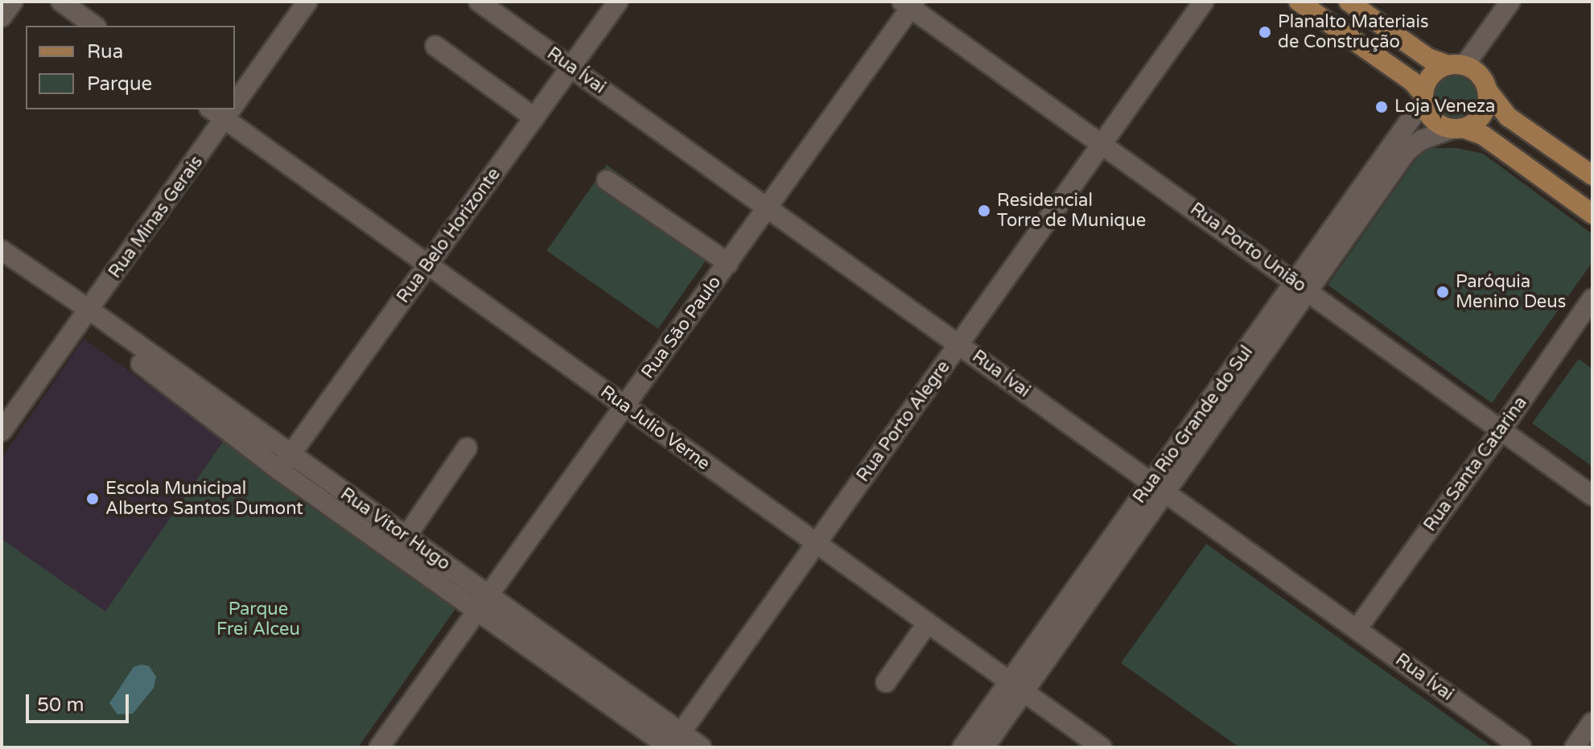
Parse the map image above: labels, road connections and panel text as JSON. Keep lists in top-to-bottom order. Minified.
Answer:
{"streets":{"street":["Rua Ívai","Rua Minas Gerais","Rua Belo Horizonte","Rua Porto União","Rua São Paulo","Rua Porto Alegre","Rua Rio Grande do Sul","Rua Julio Verne","Rua Santa Catarina","Rua Vitor Hugo"]},"crossings":[["Rua Ívai","Rua Belo Horizonte"],["Rua Ívai","Rua São Paulo"],["Rua Ívai","Rua Porto Alegre"],["Rua Ívai","Rua Rio Grande do Sul"],["Rua Ívai","Rua Santa Catarina"],["Rua Minas Gerais","Rua Julio Verne"],["Rua Minas Gerais","Rua Vitor Hugo"],["Rua Belo Horizonte","Rua Julio Verne"],["Rua Belo Horizonte","Rua Vitor Hugo"],["Rua Porto União","Rua São Paulo"],["Rua Porto União","Rua Porto Alegre"],["Rua Porto União","Rua Rio Grande do Sul"],["Rua Porto União","Rua Santa Catarina"],["Rua São Paulo","Rua Julio Verne"],["Rua São Paulo","Rua Vitor Hugo"],["Rua Porto Alegre","Rua Julio Verne"],["Rua Porto Alegre","Rua Vitor Hugo"],["Rua Rio Grande do Sul","Rua Julio Verne"]],"parks":["Parque Frei Alceu"],"places":["Planalto Materiais de Construção","Loja Veneza","Residencial Torre de Munique","Paróquia Menino Deus","Escola Municipal Alberto Santos Dumont"],"legend":["Rua","Parque"],"scale_bar":"50 m"}
